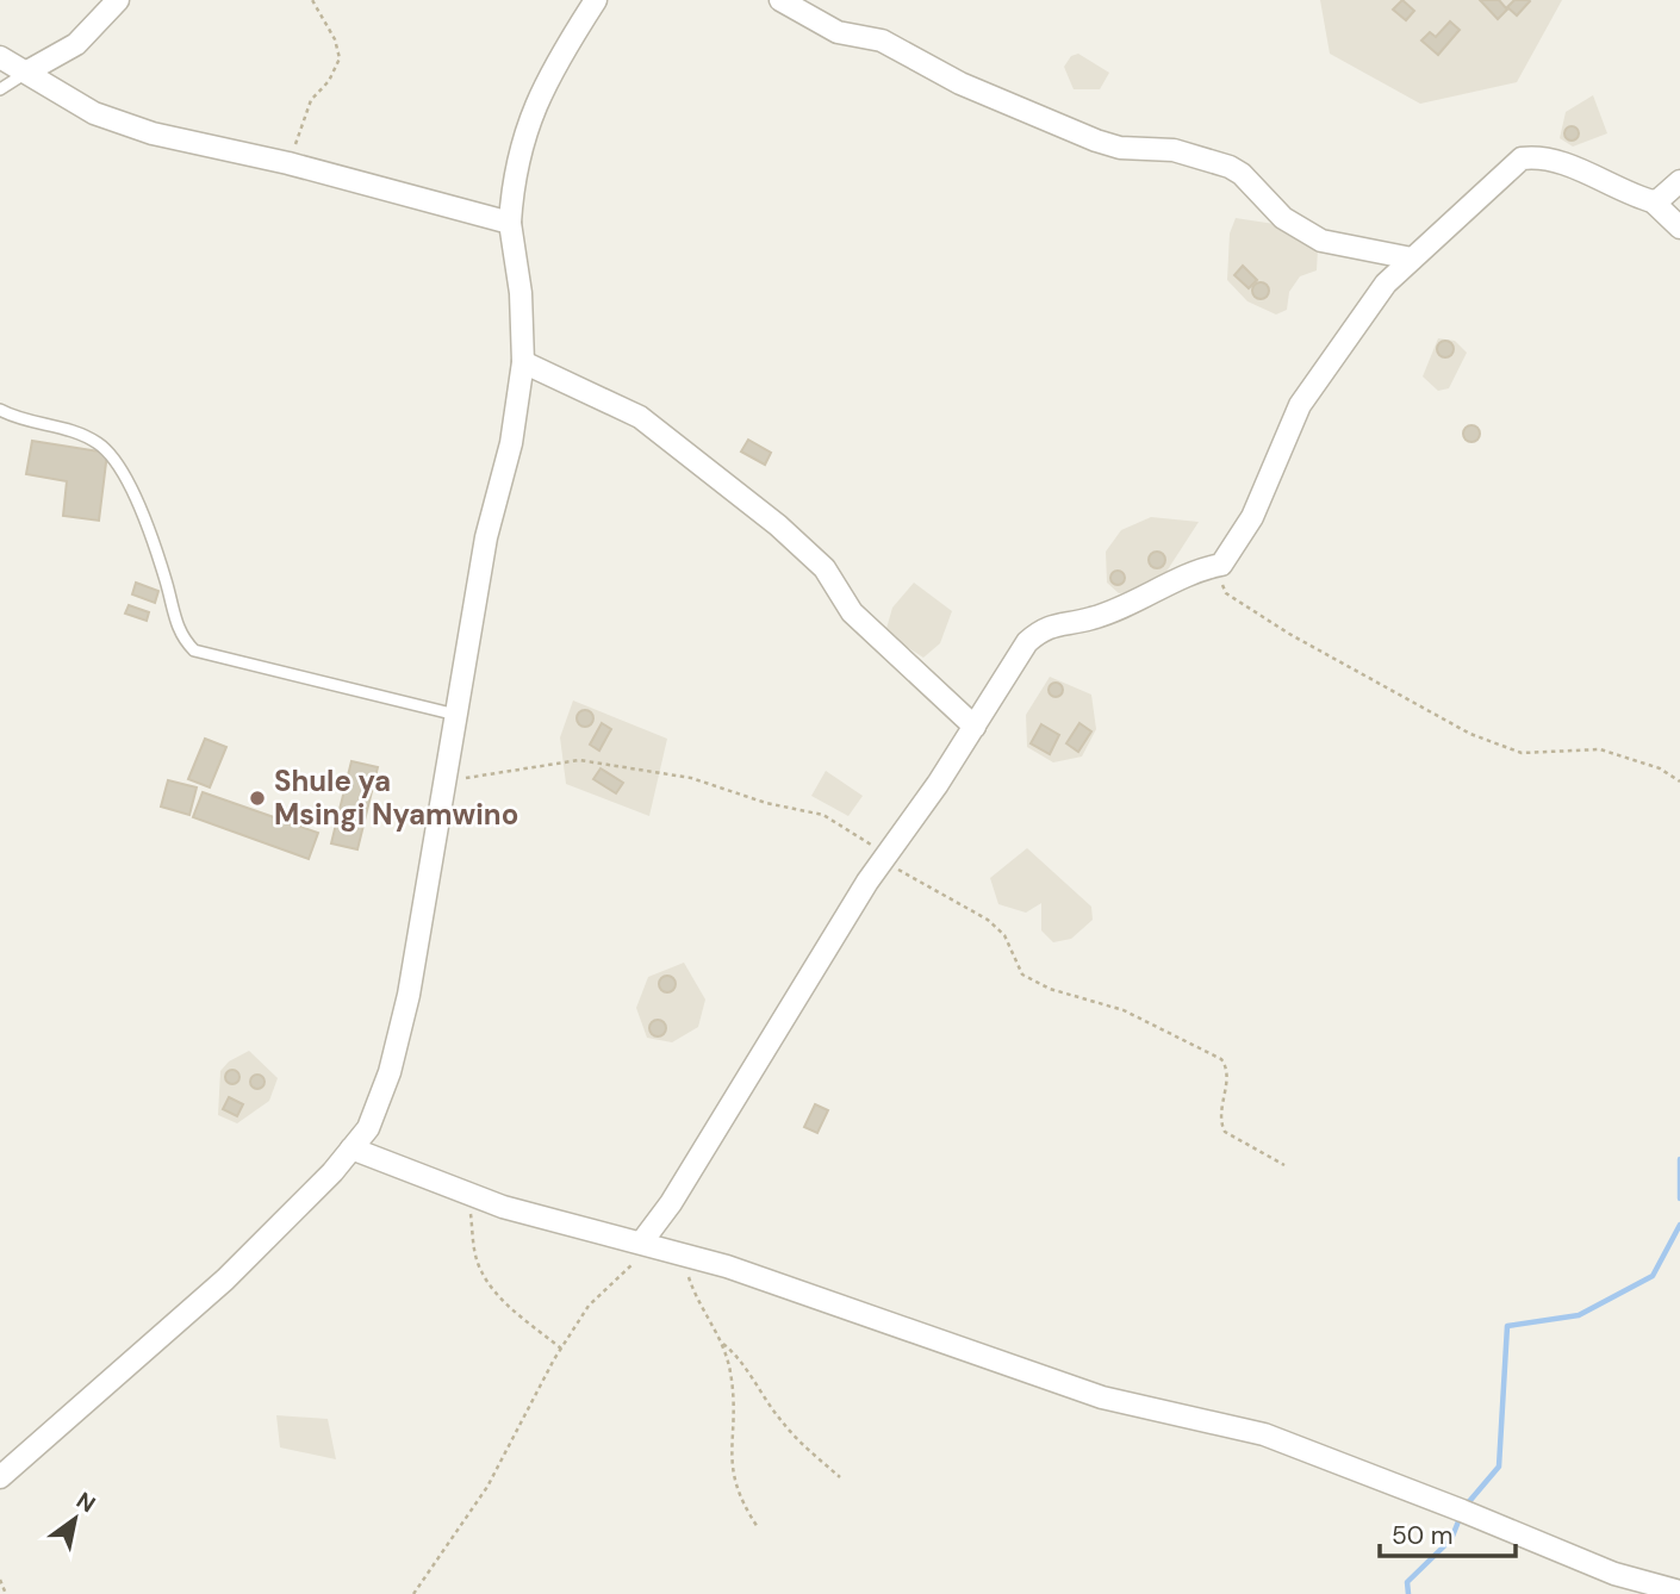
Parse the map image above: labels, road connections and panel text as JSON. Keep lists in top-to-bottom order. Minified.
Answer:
{"places":["Shule ya Msingi Nyamwino"],"scale_bar":"50 m","north":"top right"}
